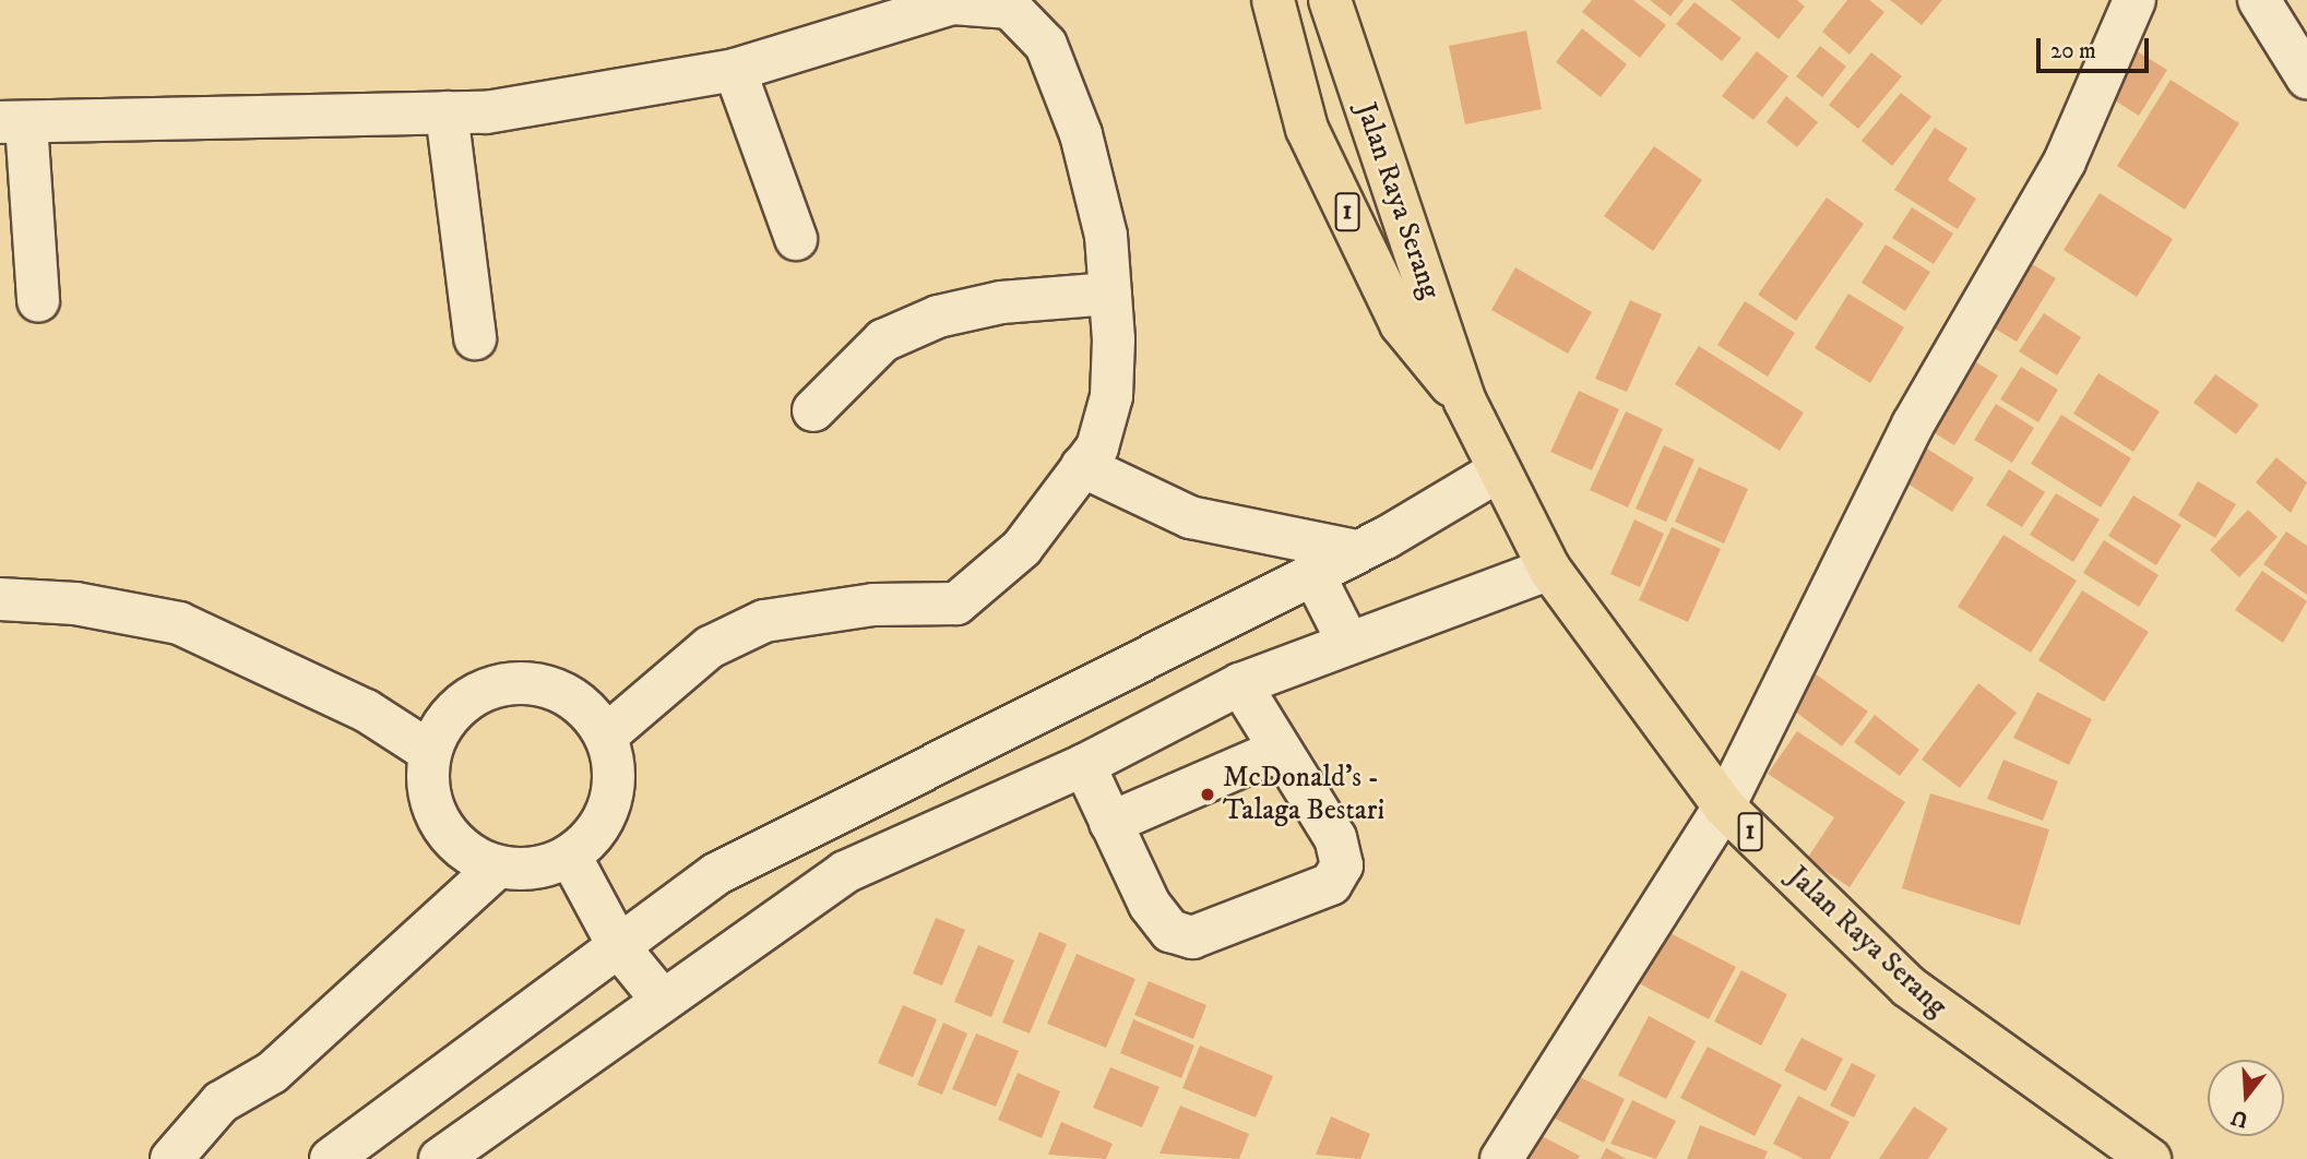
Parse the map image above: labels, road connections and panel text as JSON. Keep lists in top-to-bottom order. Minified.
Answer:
{"streets":{"highway":["Jalan Raya Serang","1"]},"places":["McDonald's - Talaga Bestari"],"scale_bar":"20 m","north":"bottom"}
